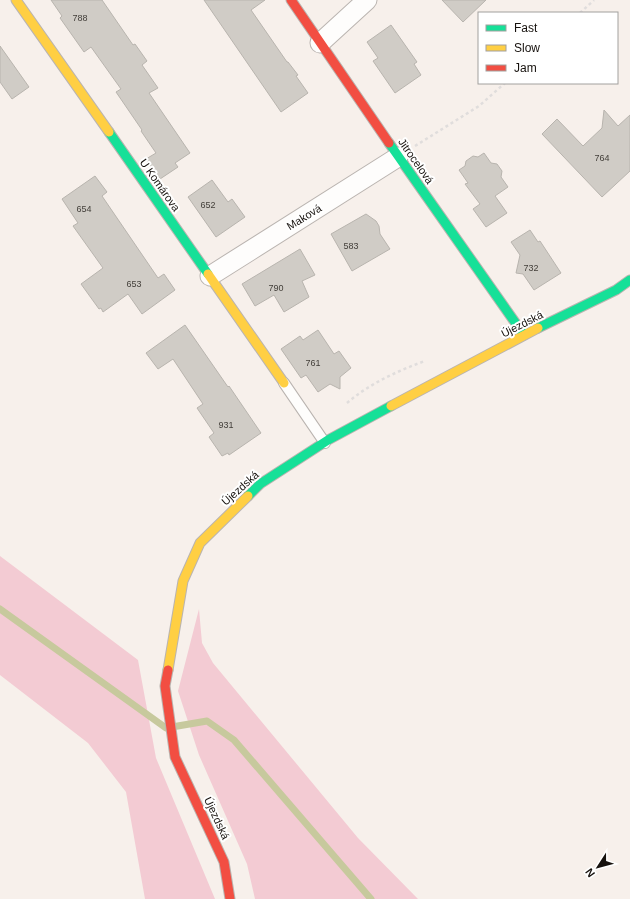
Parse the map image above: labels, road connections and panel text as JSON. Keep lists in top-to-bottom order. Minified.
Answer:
{"streets":{"street":["Jitrocelová","U Komárova","Maková","Újezdská"]},"crossings":[["Jitrocelová","Maková"],["Jitrocelová","Újezdská"],["U Komárova","Maková"]],"house_numbers":["788","764","652","654","583","732","653","790","761","931"],"legend":["Fast","Slow","Jam"],"north":"bottom left"}
